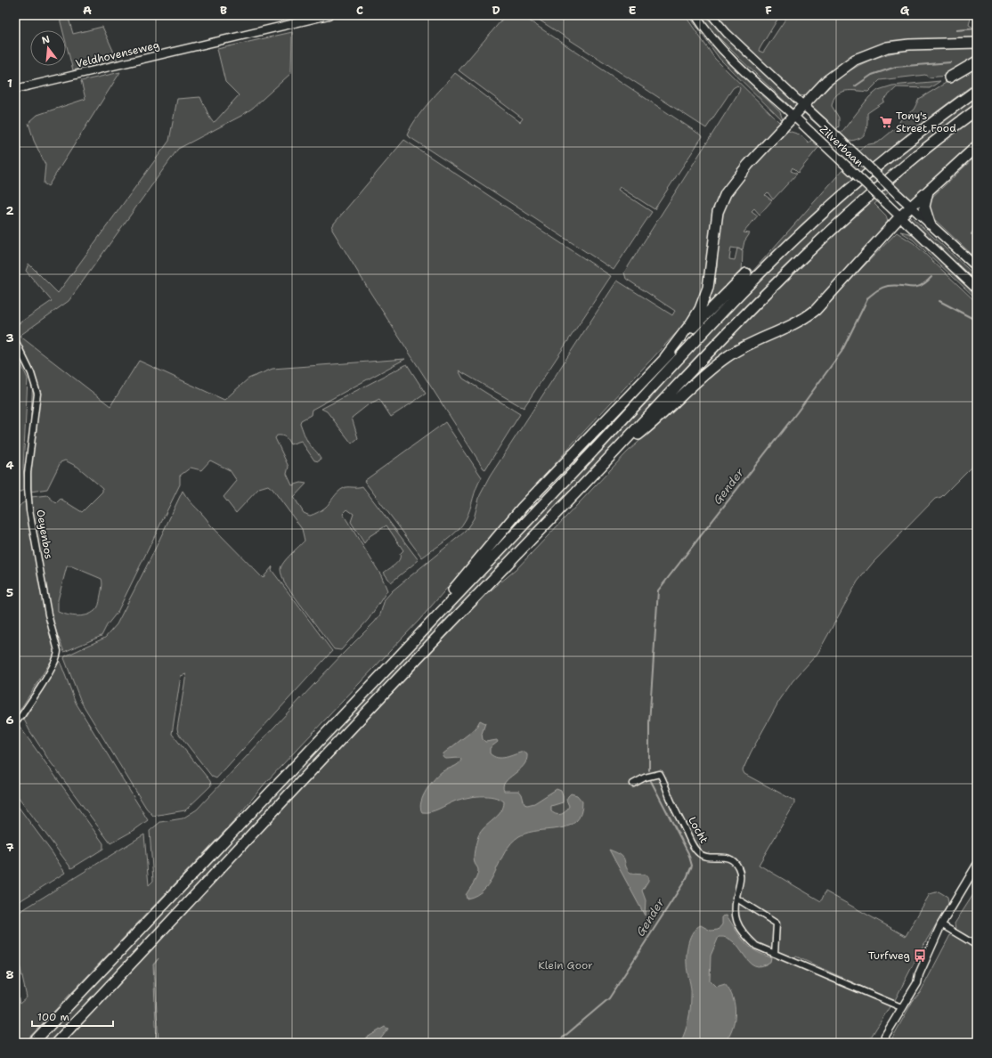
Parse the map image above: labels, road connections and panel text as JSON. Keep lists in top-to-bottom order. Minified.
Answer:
{"streets":{"main road":["Zilverbaan"],"street":["Veldhovenseweg","Oeyenbos","Locht"]},"water":["Gender"],"parks":["Klein Goor"],"places":{"supermarket":["Tony's Street Food"],"bus stop":["Turfweg"]},"scale_bar":"100 m","north":"top","grid":{"columns":["A","B","C","D","E","F","G"],"rows":["1","2","3","4","5","6","7","8"]}}
